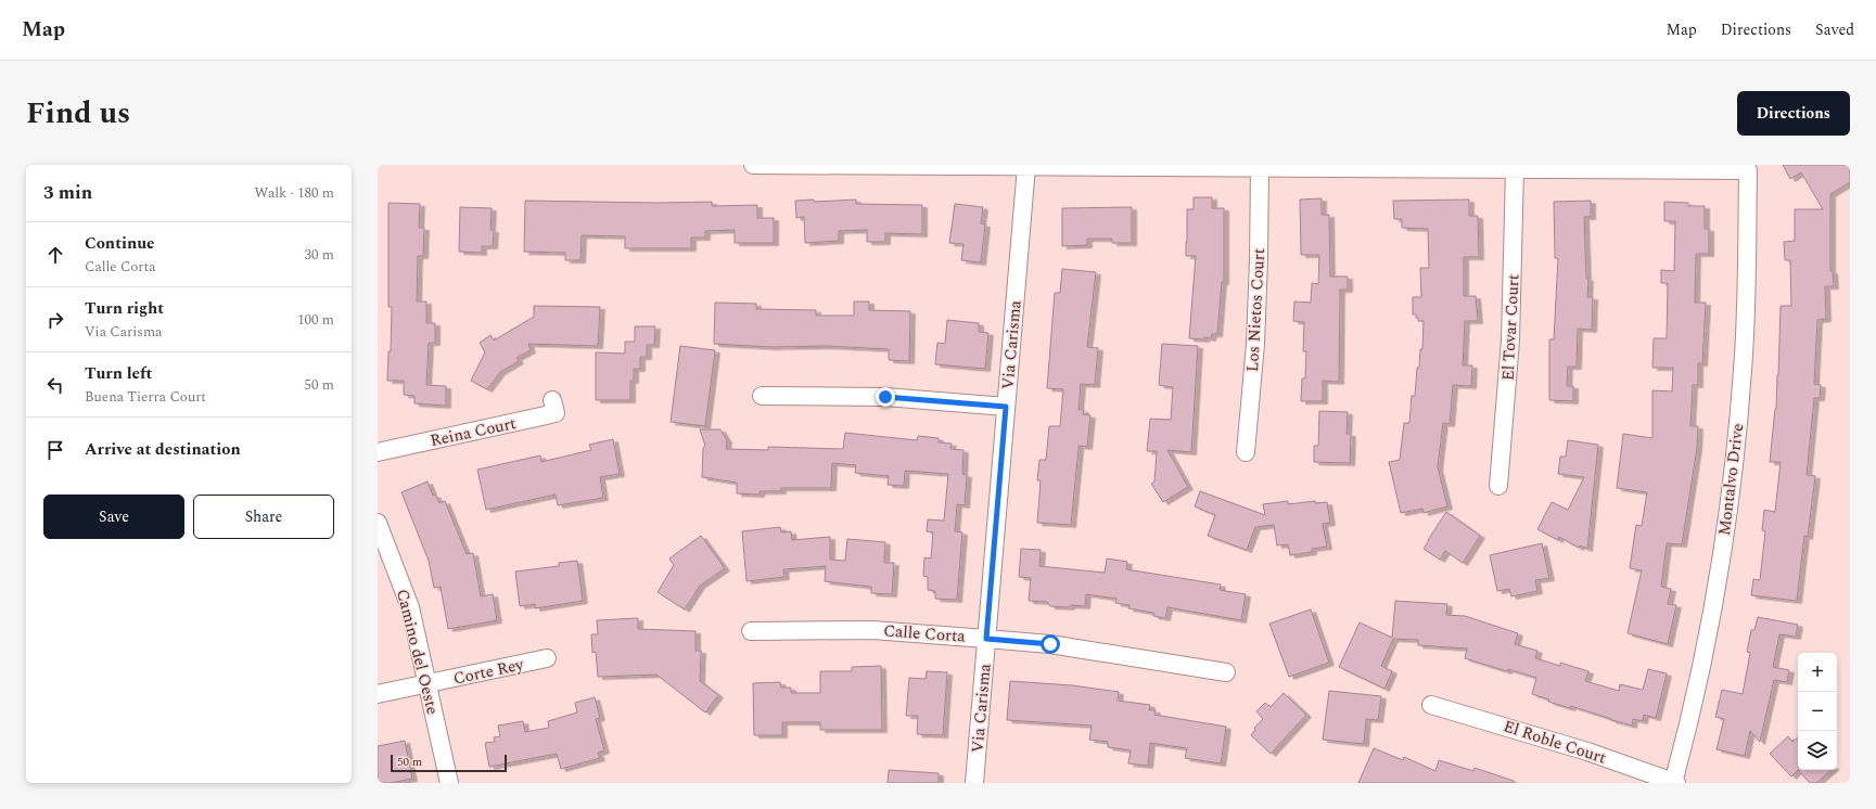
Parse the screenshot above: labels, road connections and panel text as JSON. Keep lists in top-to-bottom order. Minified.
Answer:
{"streets":{"street":["Los Nietos Court","El Tovar Court","Via Carisma","Reina Court","Montalvo Drive","Calle Corta","Camino del Oeste","Corte Rey","El Roble Court"]},"crossings":[["El Tovar Court","Montalvo Drive"],["Via Carisma","Calle Corta"],["Montalvo Drive","El Roble Court"],["Camino del Oeste","Corte Rey"]],"scale_bar":"50 m","page":{"header":"Map","nav":["Map","Directions","Saved"],"title":"Find us","buttons":["Directions",["Save","Share"]],"heading":["3 min","Walk · 180 m"],"list":[["Continue","Calle Corta","30 m"],["Turn right","Via Carisma","100 m"],["Turn left","Buena Tierra Court","50 m"],"Arrive at destination"],"map_buttons":["+","−"],"scale":"50 m"}}
